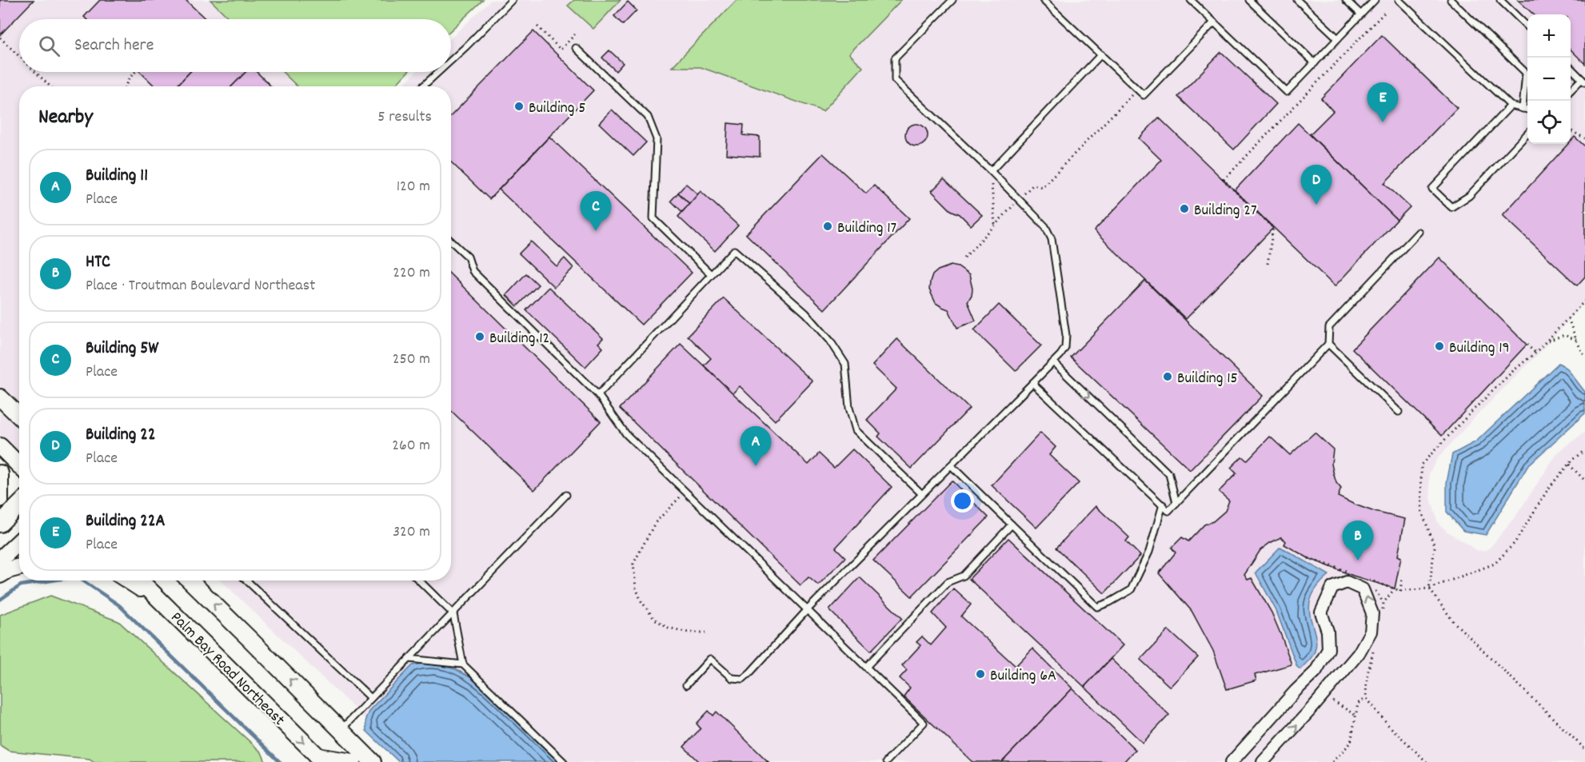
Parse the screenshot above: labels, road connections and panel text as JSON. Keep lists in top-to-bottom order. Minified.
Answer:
{"streets":{"main road":["Palm Bay Road Northeast"]},"places":["Building 5","Building 27","Building 17","Building 12","Building 19","Building 15","Building 6A"],"page":{"map_buttons":["+","−"],"search":"Search here","pins":["E","D","C","A","B"],"heading":["Nearby","5 results"],"list":[{"mark":"A","name":"Building 11","note":"Place","value":"120 m"},{"mark":"B","name":"HTC","note":"Place · Troutman Boulevard Northeast","value":"220 m"},{"mark":"C","name":"Building 5W","note":"Place","value":"250 m"},{"mark":"D","name":"Building 22","note":"Place","value":"260 m"},{"mark":"E","name":"Building 22A","note":"Place","value":"320 m"}]}}
